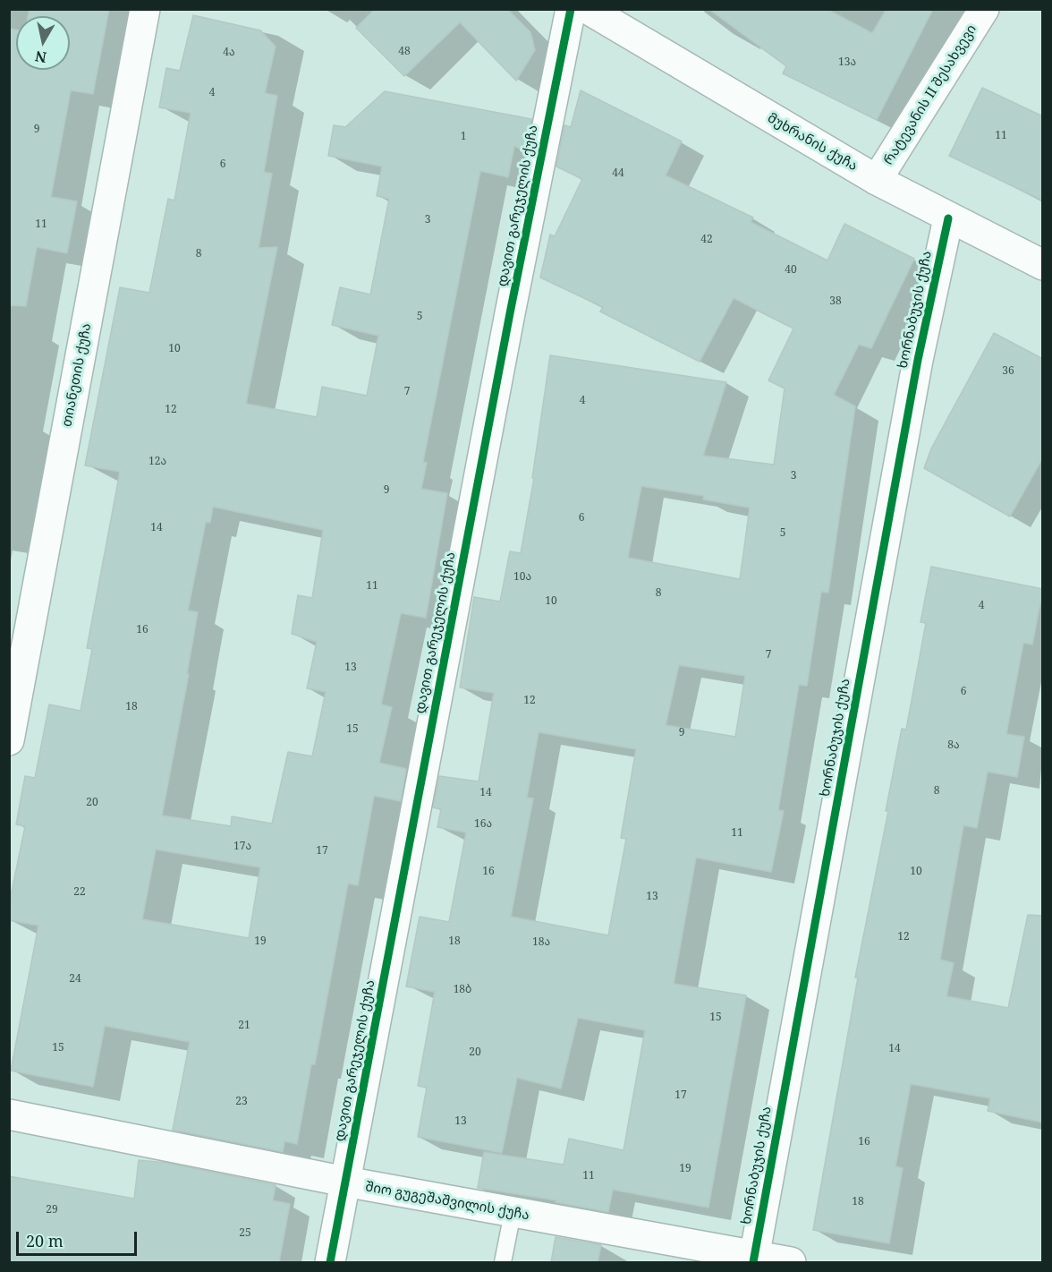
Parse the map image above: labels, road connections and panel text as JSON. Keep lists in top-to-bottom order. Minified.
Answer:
{"streets":{"street":["რატევანის II შესახვევი","მუხრანის ქუჩა","დავით გარეჯელის ქუჩა","ხორნაბუჯის ქუჩა","თიანეთის ქუჩა","შიო გუგეშაშვილის ქუჩა"]},"crossings":[["რატევანის II შესახვევი","მუხრანის ქუჩა"],["მუხრანის ქუჩა","ხორნაბუჯის ქუჩა"],["დავით გარეჯელის ქუჩა","შიო გუგეშაშვილის ქუჩა"],["ხორნაბუჯის ქუჩა","შიო გუგეშაშვილის ქუჩა"]],"house_numbers":["48","4ა","13ა","4","9","11","1","6","44","3","11","42","8","40","38","5","10","36","7","4","12","12ა","3","9","6","14","5","10ა","11","8","10","4","16","7","13","6","12","18","15","9","8ა","8","14","20","16ა","11","17ა","17","16","10","22","13","12","19","18","18ა","24","18ბ","15","21","15","14","20","17","23","13","16","19","11","18","29","25"],"scale_bar":"20 m","north":"bottom"}
